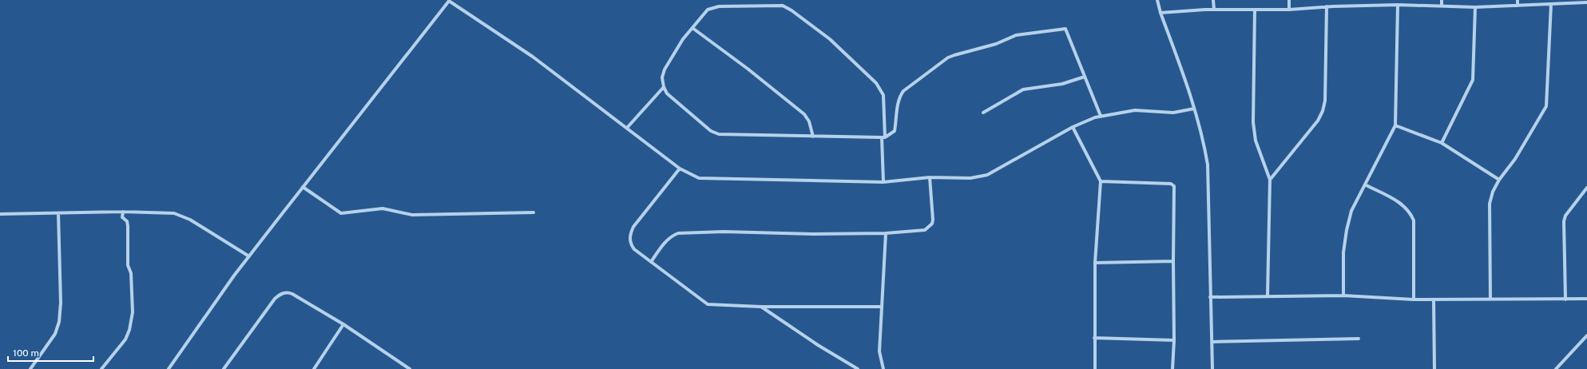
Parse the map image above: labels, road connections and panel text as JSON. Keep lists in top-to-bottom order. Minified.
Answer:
{"scale_bar":"100 m"}
